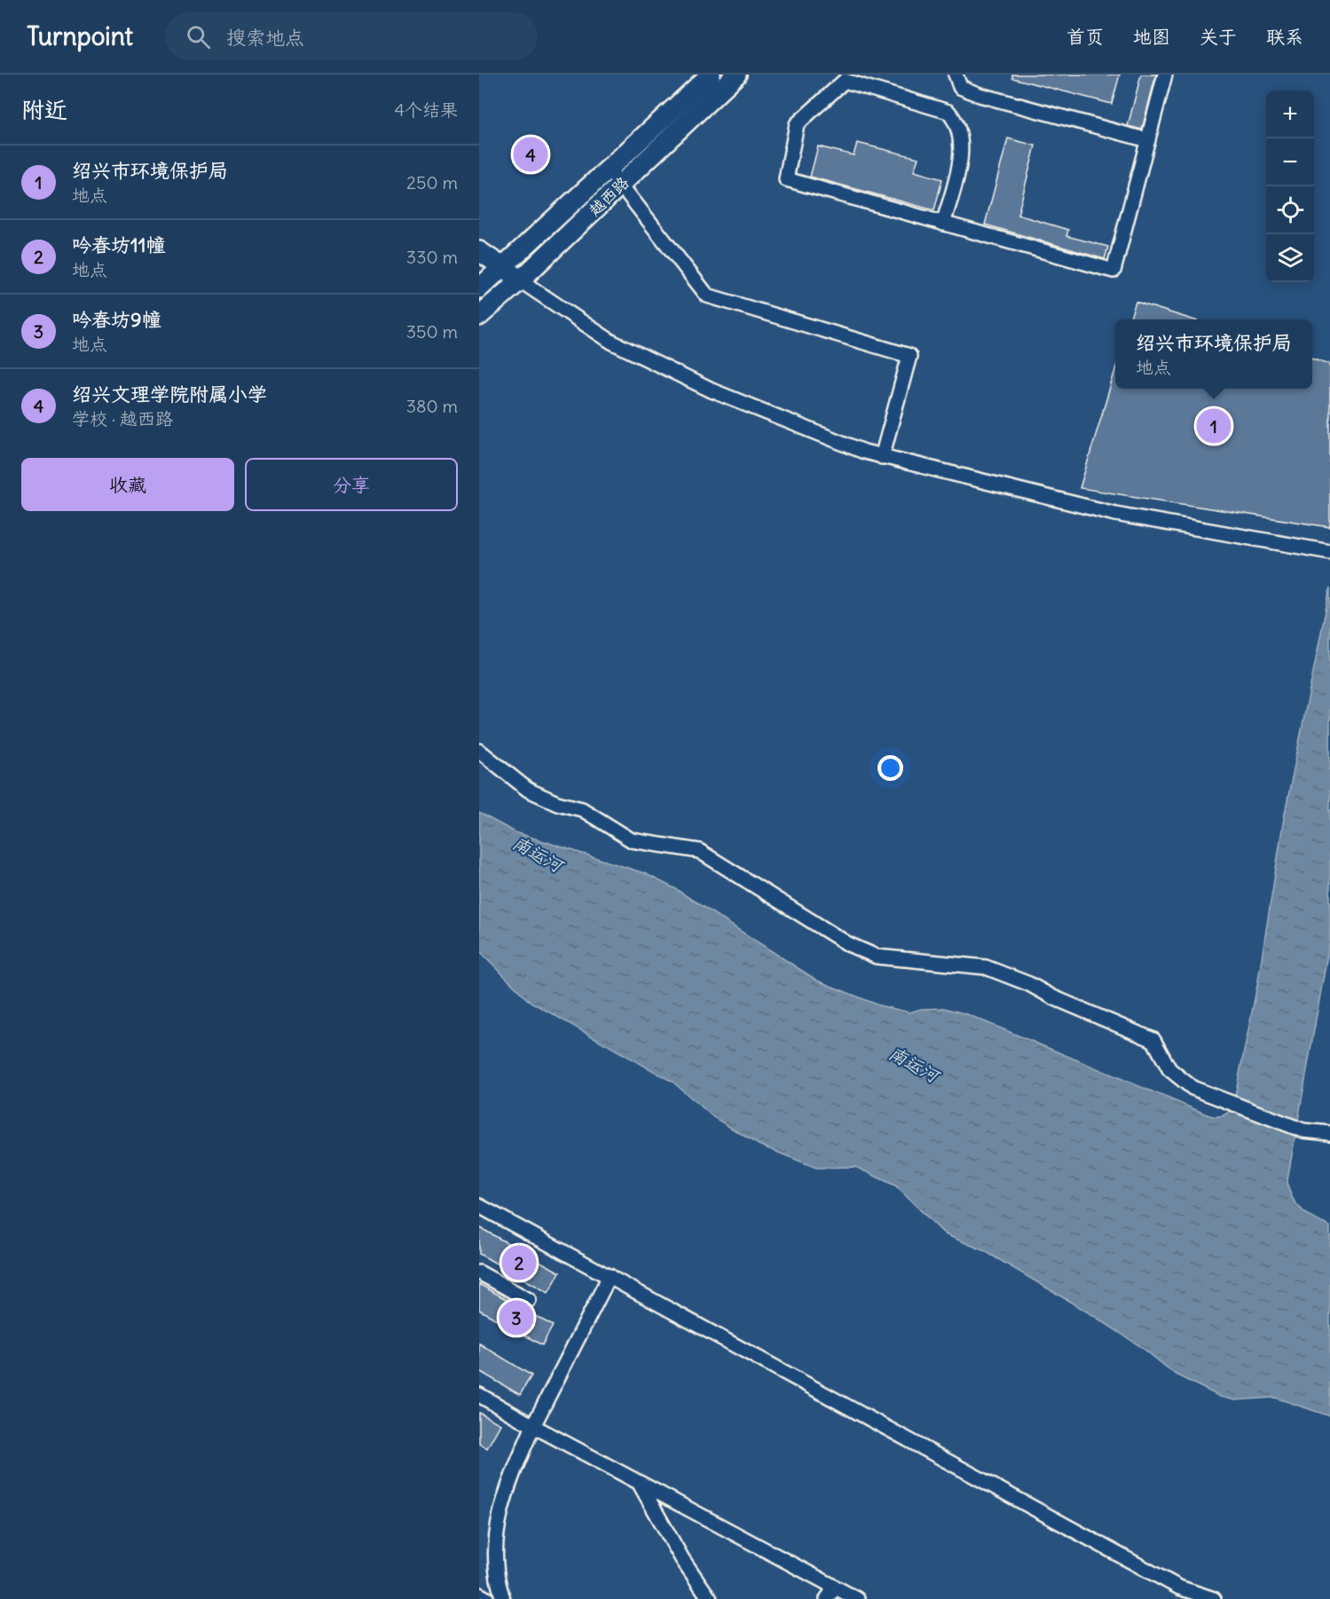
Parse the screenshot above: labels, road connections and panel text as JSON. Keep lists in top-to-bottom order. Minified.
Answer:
{"streets":{"main road":["越西路"]},"water":["南运河"],"page":{"header":"Turnpoint","search":"搜索地点","nav":["首页","地图","关于","联系"],"heading":["附近","4个结果"],"map_buttons":["+","−"],"pins":["4","1","2","3"],"list":[{"mark":"1","name":"绍兴市环境保护局","note":"地点","value":"250 m"},{"mark":"2","name":"吟春坊11幢","note":"地点","value":"330 m"},{"mark":"3","name":"吟春坊9幢","note":"地点","value":"350 m"},{"mark":"4","name":"绍兴文理学院附属小学","note":"学校 · 越西路","value":"380 m"}],"popup":["绍兴市环境保护局","地点"],"buttons":["收藏","分享"]}}
